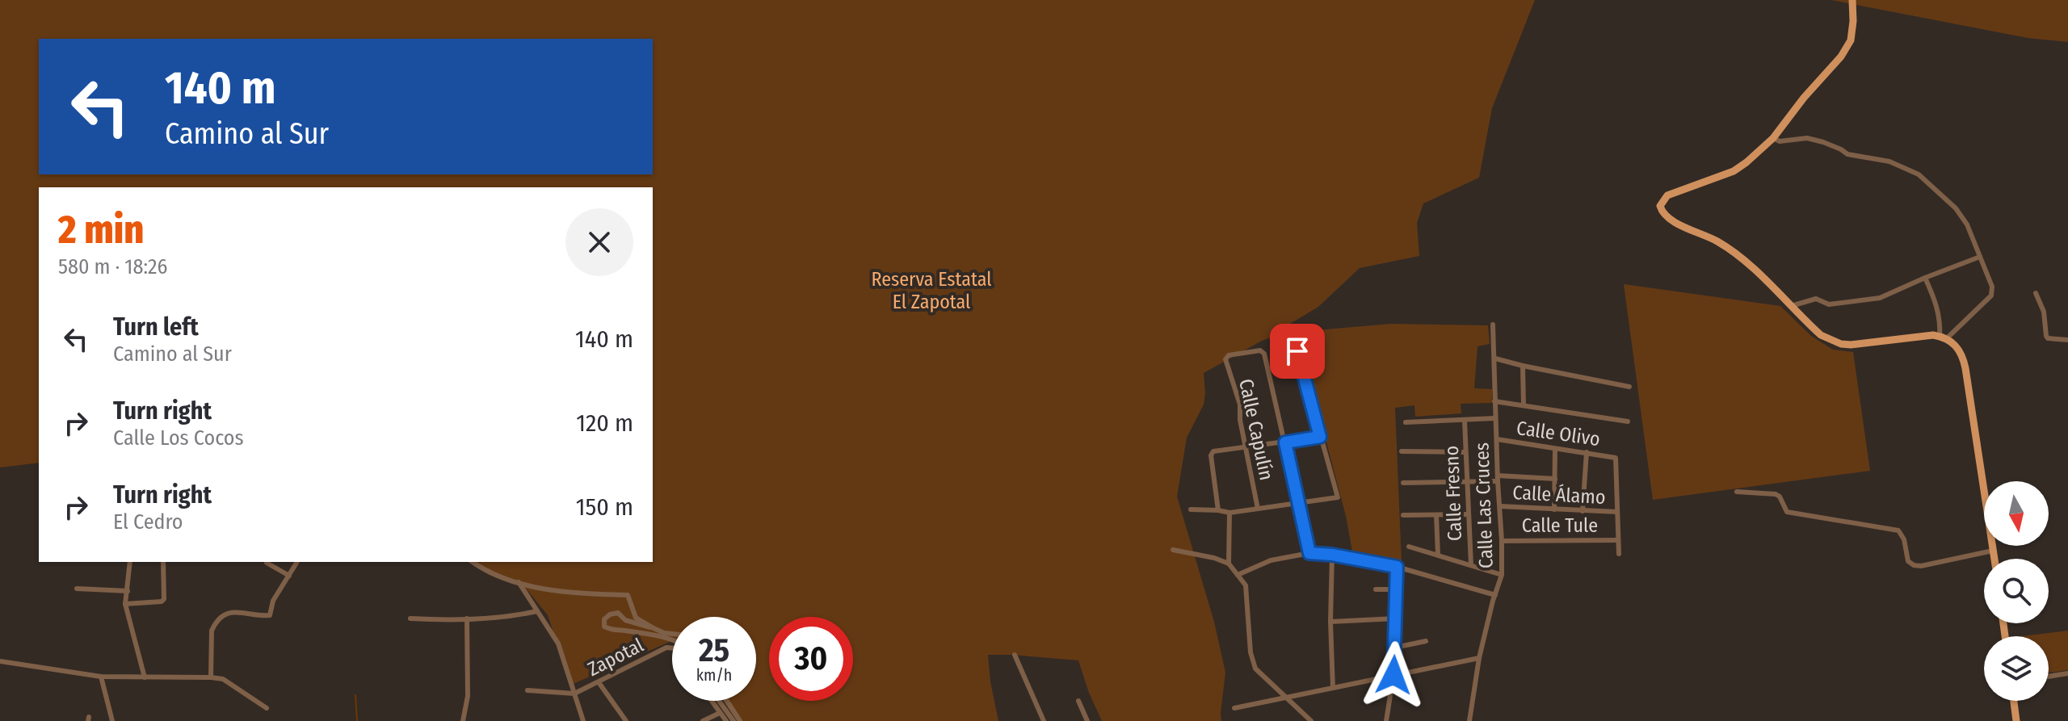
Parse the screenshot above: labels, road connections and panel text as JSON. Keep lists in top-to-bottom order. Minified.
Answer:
{"streets":{"street":["Calle Capulín","Calle Olivo","Calle Fresno","Calle Álamo","Calle Las Cruces","Calle Tule","Zapotal"]},"crossings":[["Calle Olivo","Calle Álamo"],["Calle Olivo","Calle Las Cruces"],["Calle Álamo","Calle Las Cruces"],["Calle Las Cruces","Calle Tule"]],"parks":["Reserva Estatal El Zapotal"],"north":"bottom","page":{"turn":["140 m","Camino al Sur"],"heading":["2 min","580 m · 18:26"],"list":[{"name":"Turn left","note":"Camino al Sur","value":"140 m"},{"name":"Turn right","note":"Calle Los Cocos","value":"120 m"},{"name":"Turn right","note":"El Cedro","value":"150 m"}],"speed":"25 km/h","limit":"30"}}
